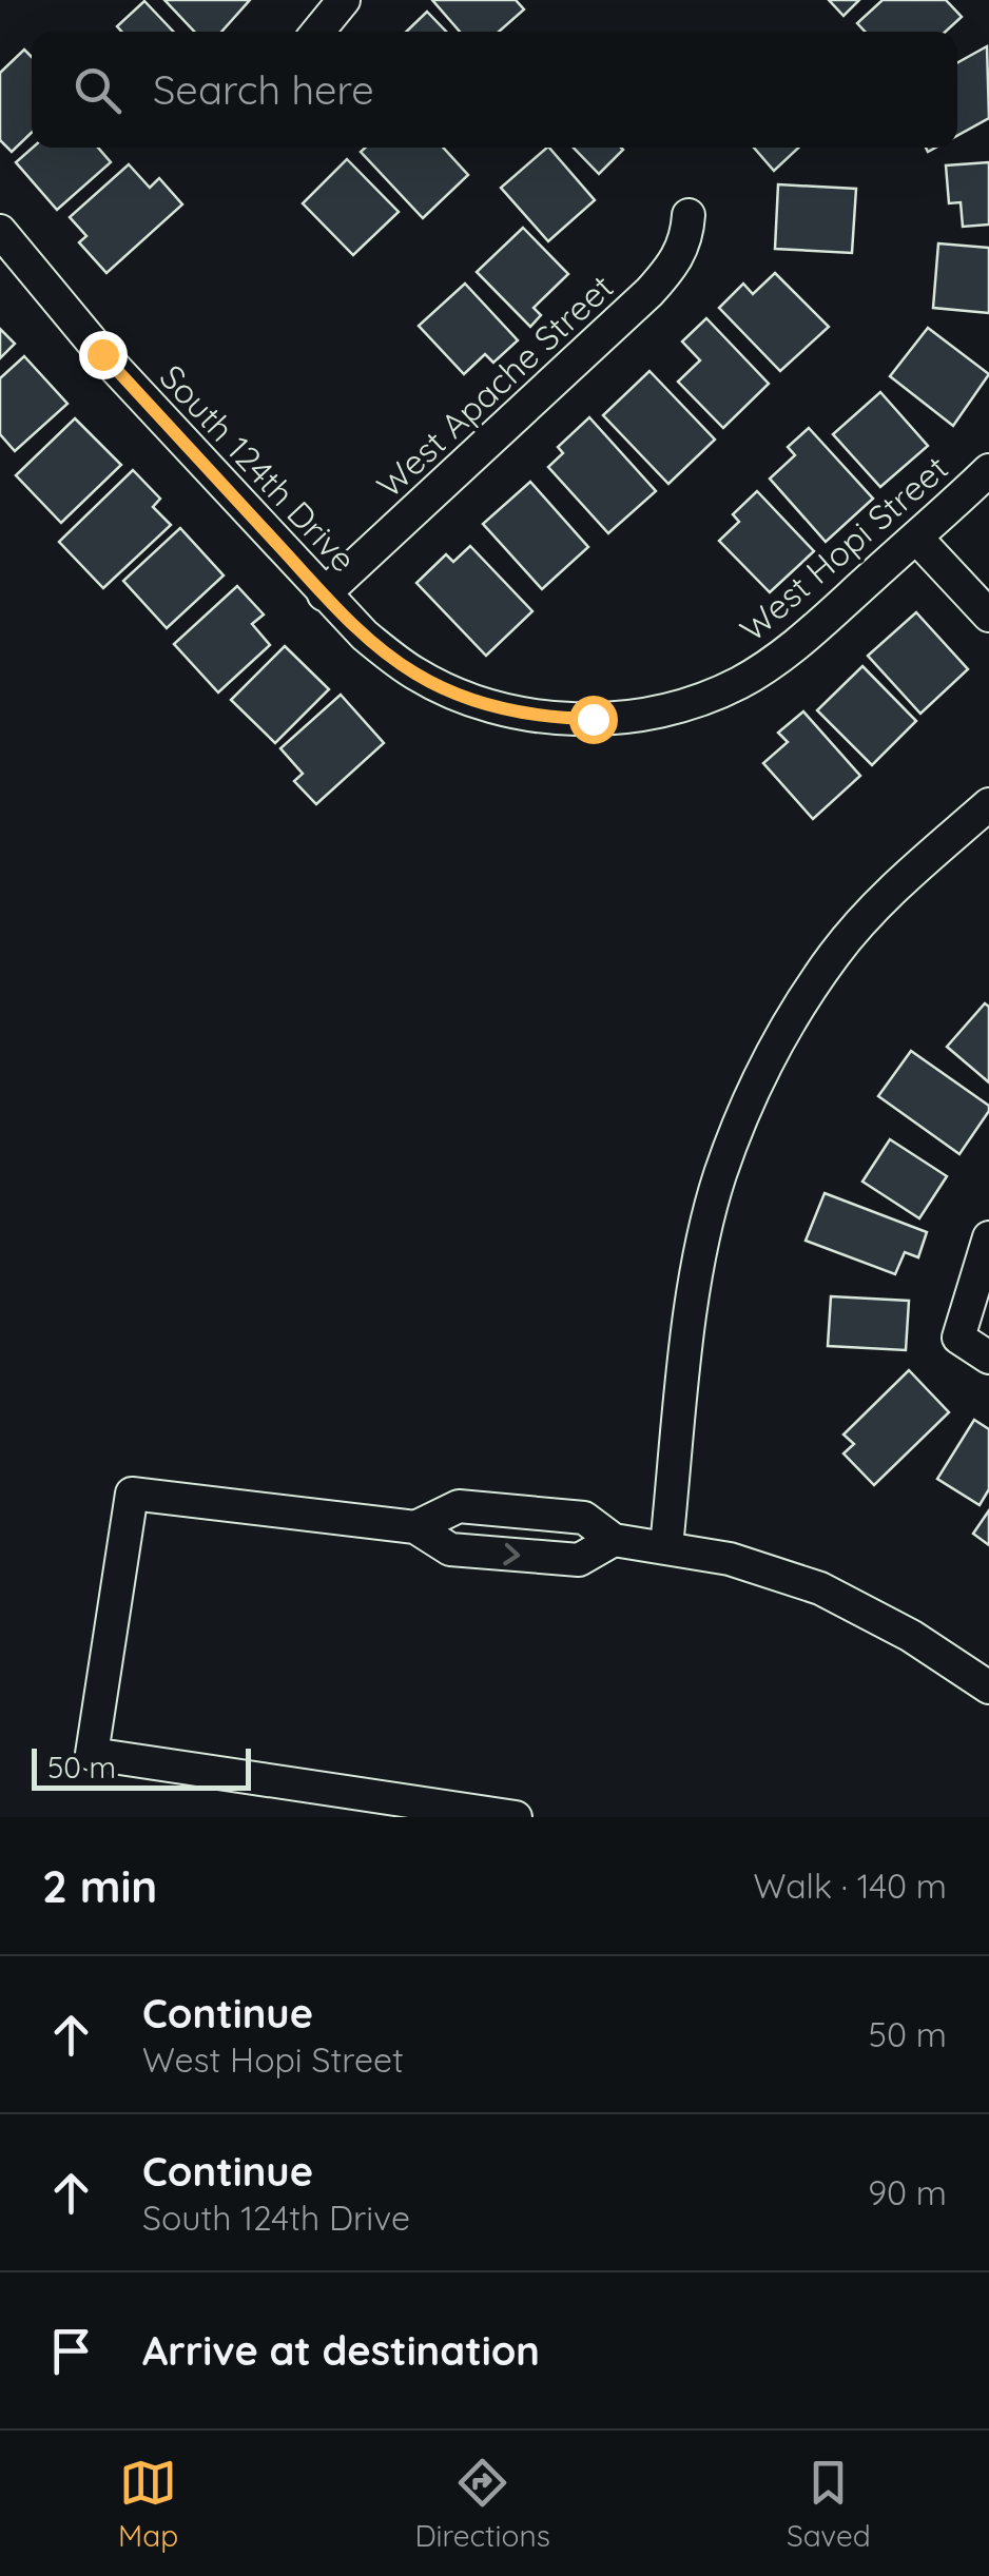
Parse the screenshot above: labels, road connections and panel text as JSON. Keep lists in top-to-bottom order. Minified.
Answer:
{"streets":{"street":["West Apache Street","South 124th Drive","West Hopi Street"]},"crossings":[["West Apache Street","South 124th Drive"],["South 124th Drive","West Hopi Street"]],"scale_bar":"50 m","page":{"search":"Search here","scale":"50 m","heading":["2 min","Walk · 140 m"],"list":[["Continue","West Hopi Street","50 m"],["Continue","South 124th Drive","90 m"],"Arrive at destination"],"nav":["Map","Directions","Saved"]}}
